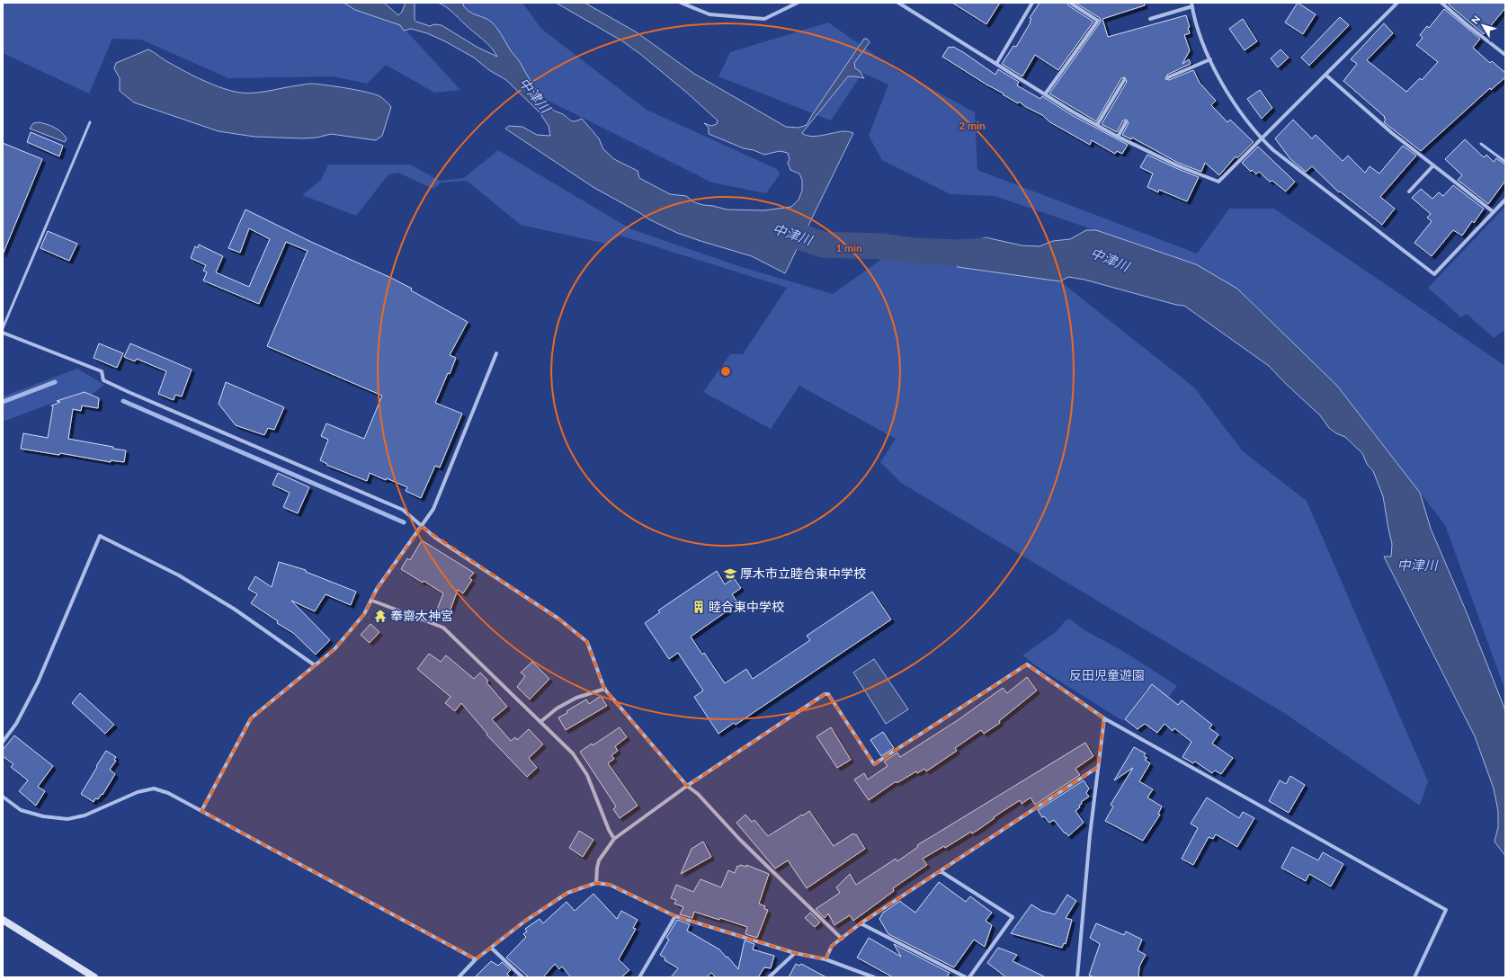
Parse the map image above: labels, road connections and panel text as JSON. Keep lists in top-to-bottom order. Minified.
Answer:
{"water":["中津川"],"parks":["反田児童遊園"],"places":{"school or university":["厚木市立睦合東中学校"],"building":["睦合東中学校"],"temple":["奉齋大神宮"]},"north":"top left","rings":["2 min","1 min"]}
